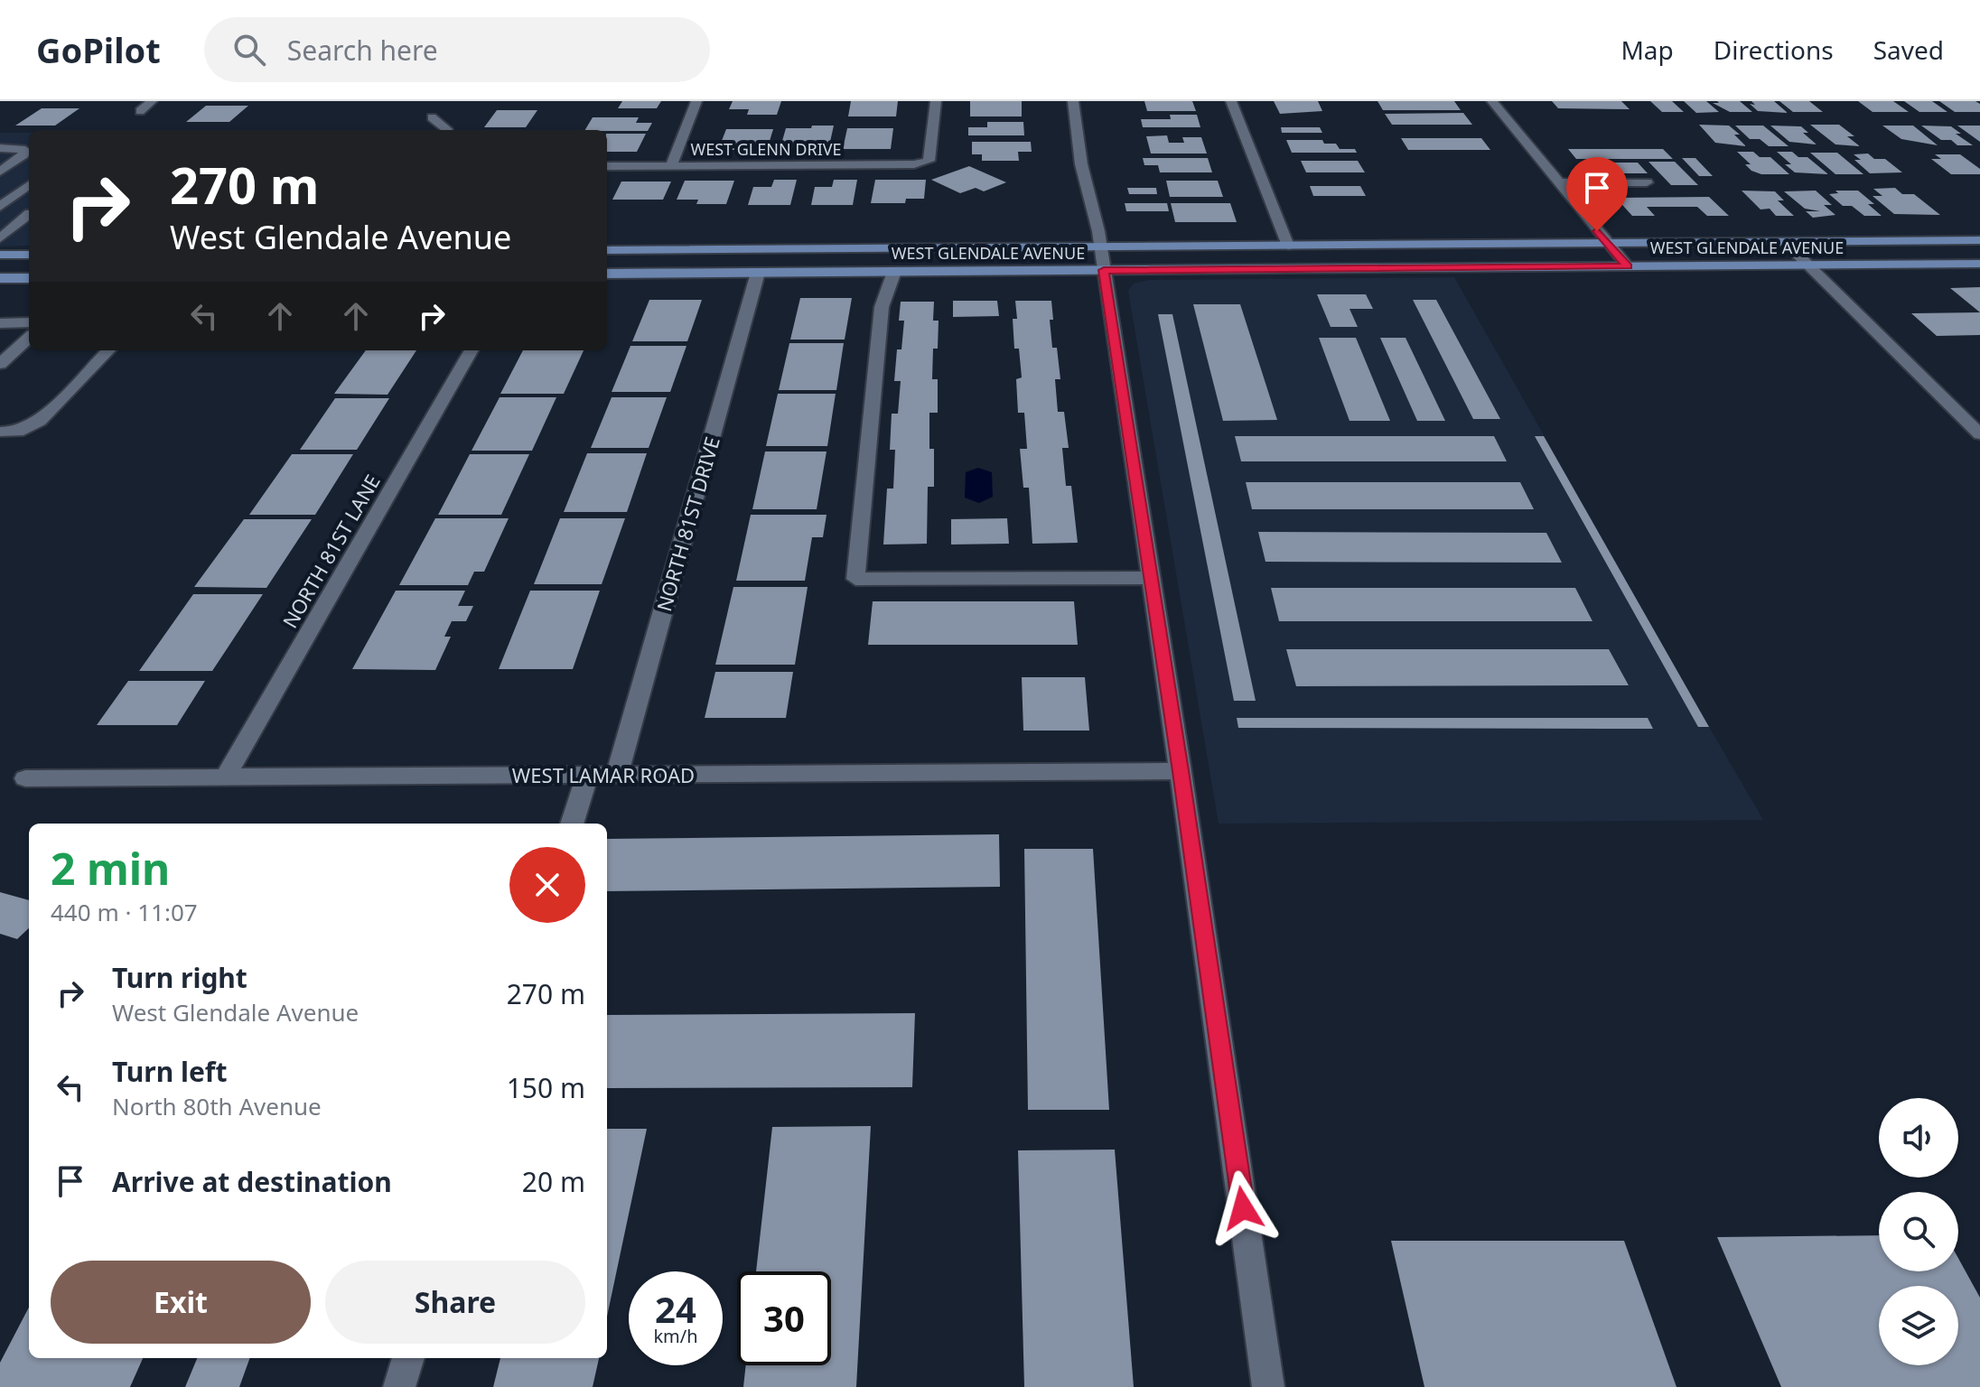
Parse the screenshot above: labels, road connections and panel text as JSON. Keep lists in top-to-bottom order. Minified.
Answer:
{"streets":{"main road":["WEST GLENDALE AVENUE"],"street":["WEST GLENN DRIVE","NORTH 81ST DRIVE","NORTH 81ST LANE","WEST LAMAR ROAD"]},"crossings":[["WEST GLENDALE AVENUE","NORTH 81ST DRIVE"],["NORTH 81ST DRIVE","WEST LAMAR ROAD"],["NORTH 81ST LANE","WEST LAMAR ROAD"]],"page":{"header":"GoPilot","search":"Search here","nav":["Map","Directions","Saved"],"turn":["270 m","West Glendale Avenue"],"heading":["2 min","440 m · 11:07"],"list":[{"name":"Turn right","note":"West Glendale Avenue","value":"270 m"},{"name":"Turn left","note":"North 80th Avenue","value":"150 m"},{"name":"Arrive at destination","value":"20 m"}],"buttons":["Exit","Share"],"speed":"24 km/h","limit":"30"}}
